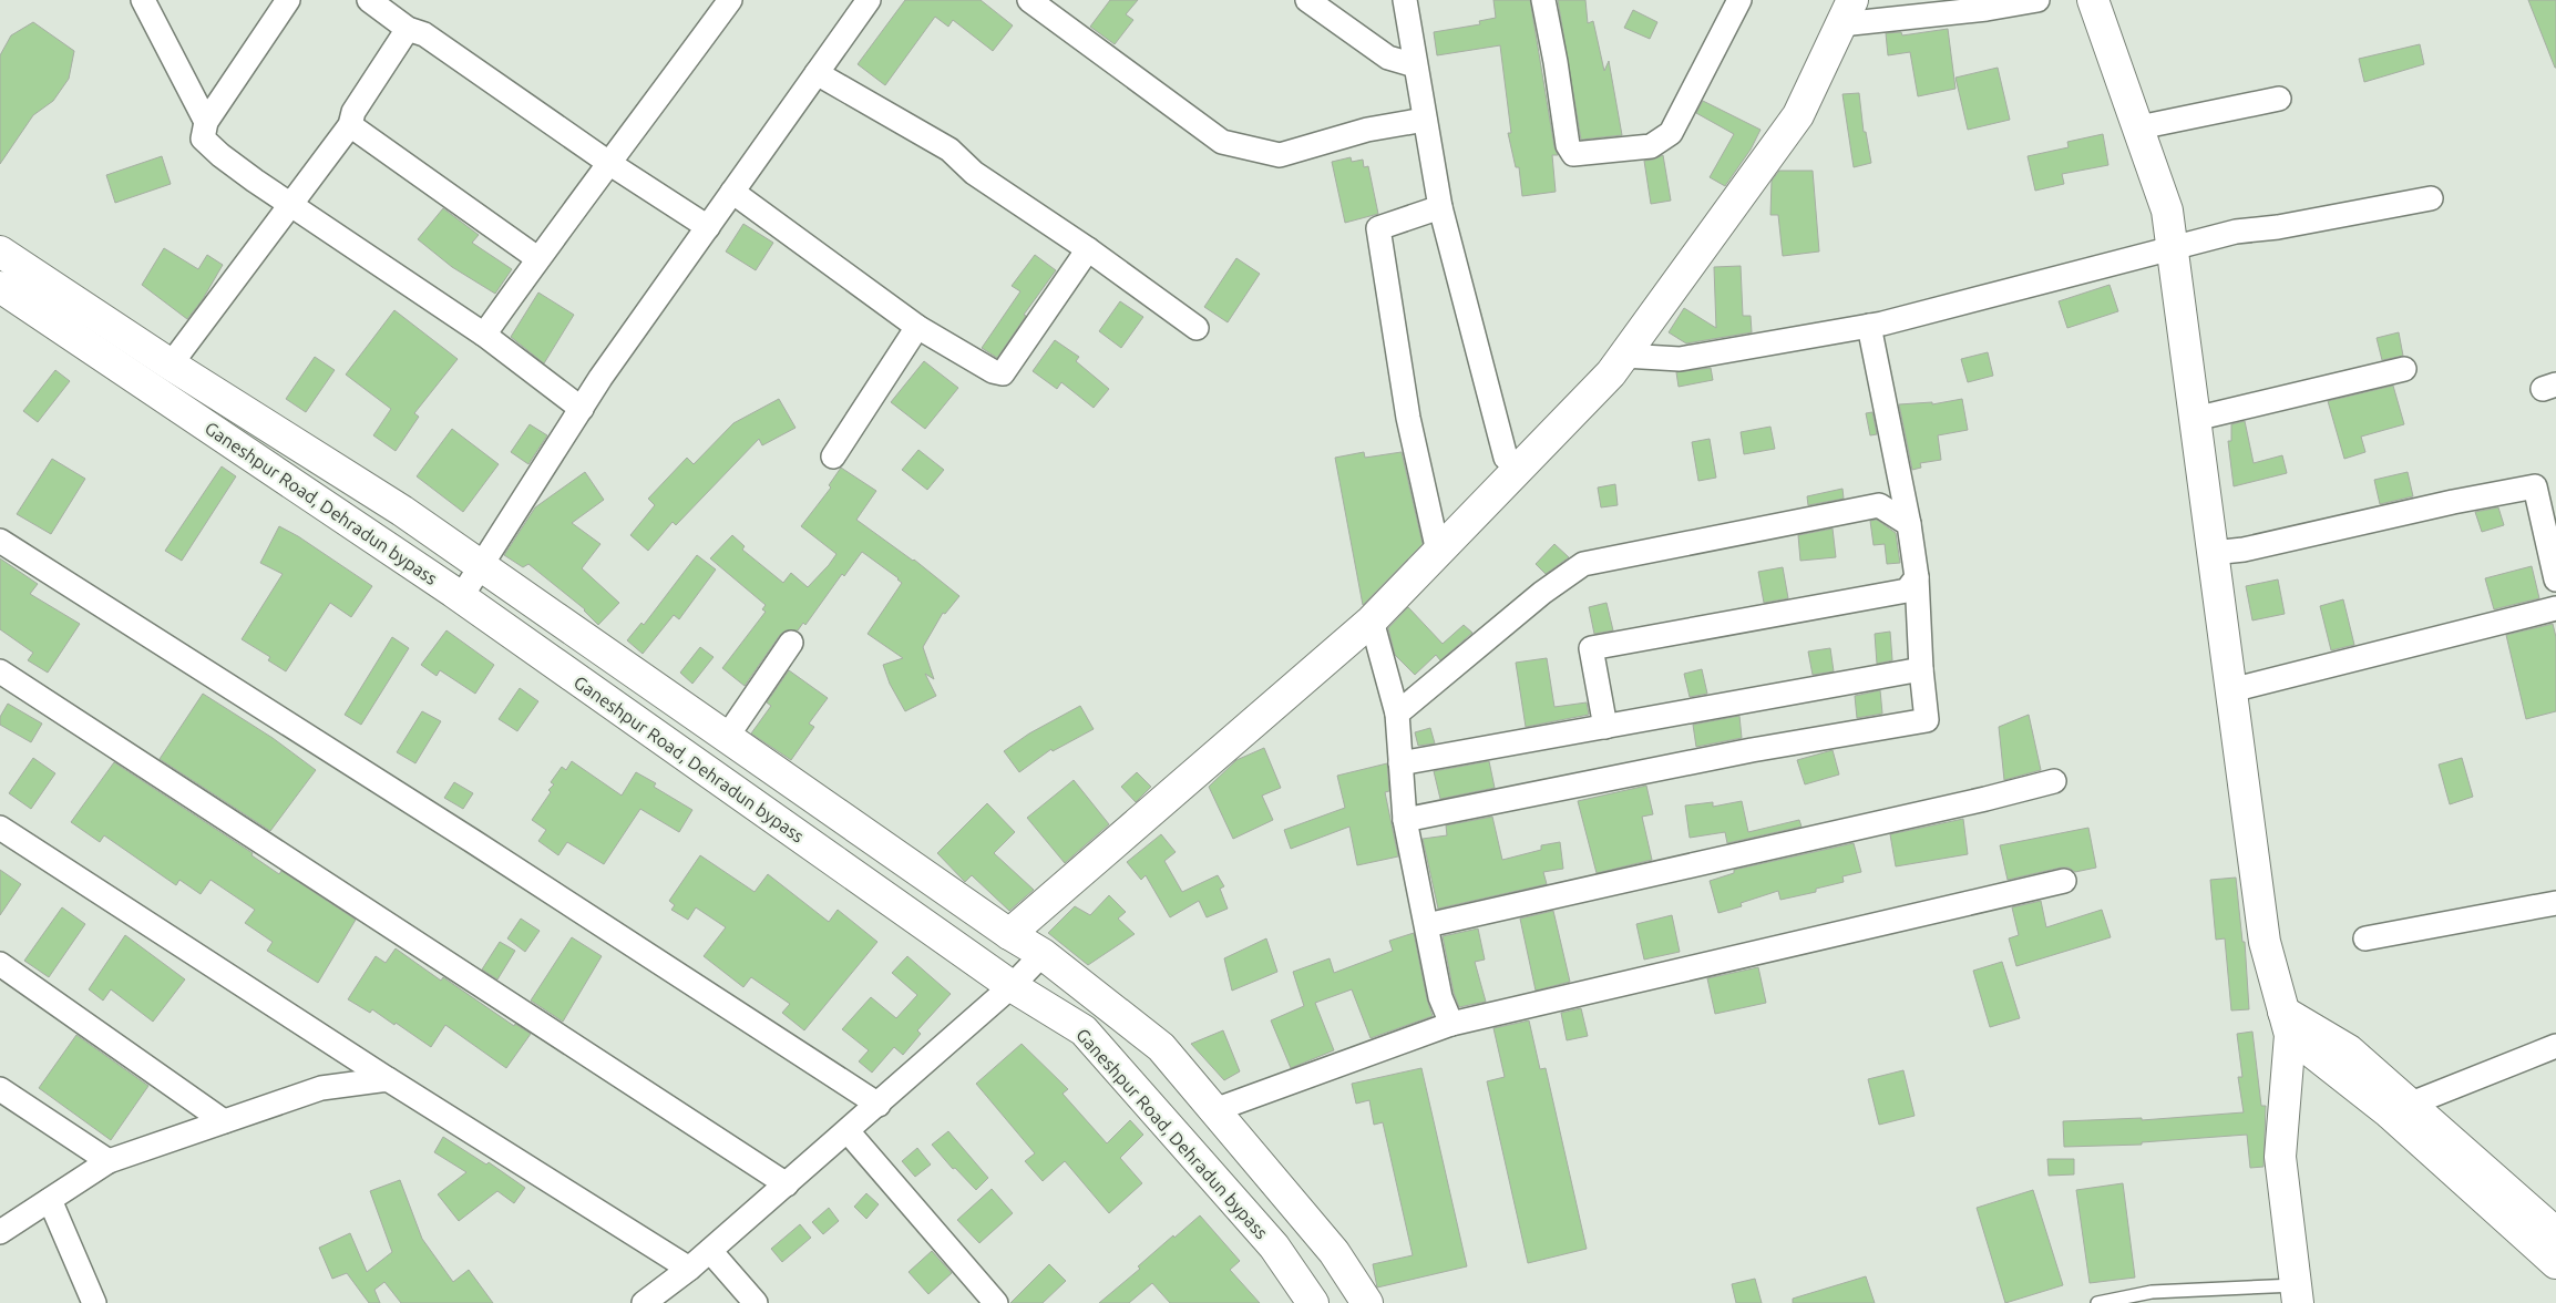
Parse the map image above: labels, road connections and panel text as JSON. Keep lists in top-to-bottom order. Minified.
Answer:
{"streets":{"main road":["Ganeshpur Road, Dehradun bypass"]}}
